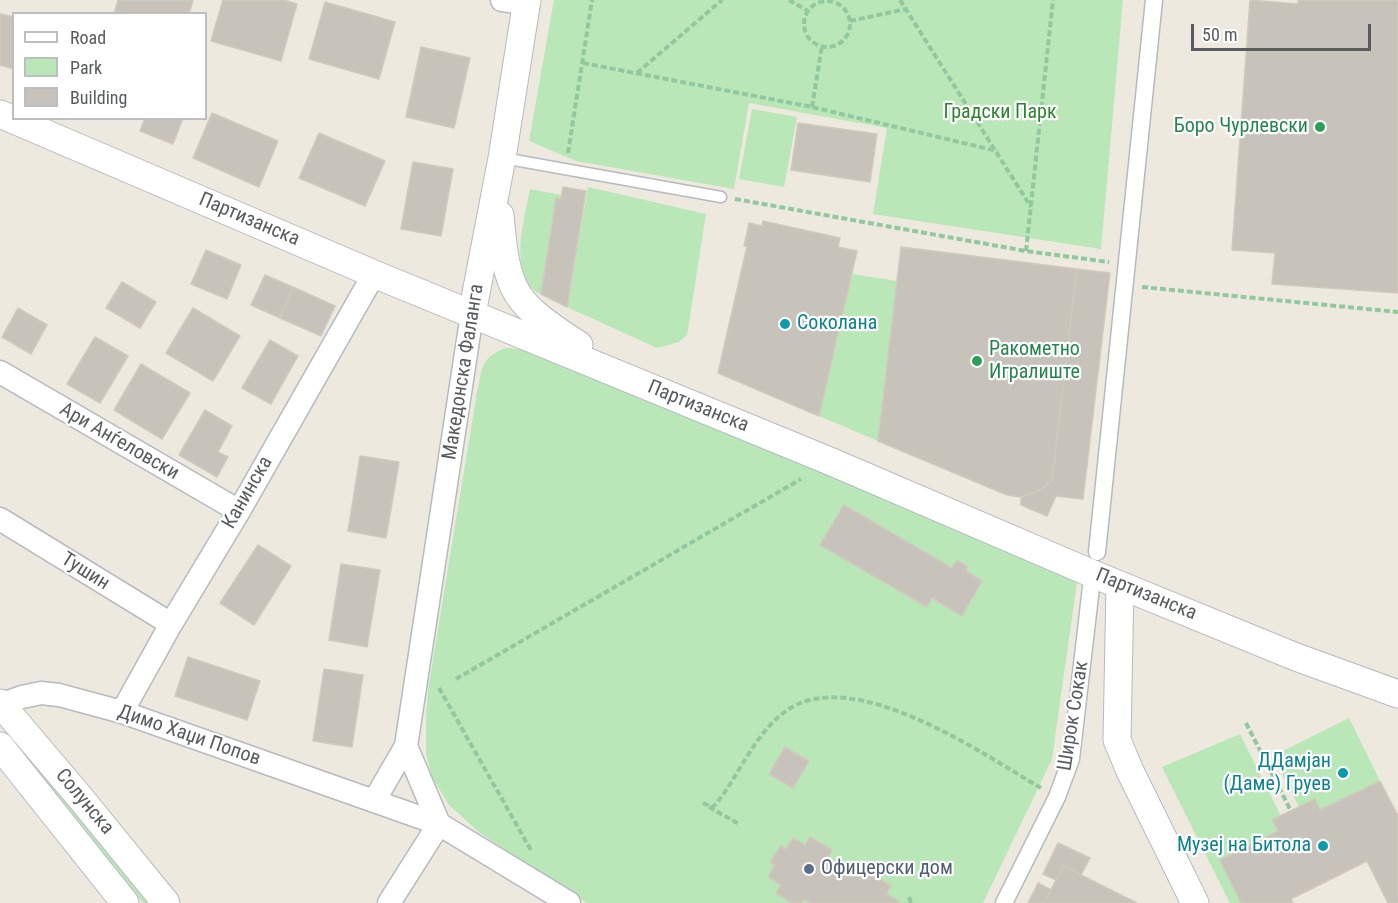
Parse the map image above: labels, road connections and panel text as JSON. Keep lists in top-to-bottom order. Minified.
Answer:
{"streets":{"street":["Партизанска","Македонска Фаланга","Ари Анѓеловски","Канинска","Тушин","Широк Сокак","Димо Хаџи Попов","Солунска"]},"crossings":[["Партизанска","Македонска Фаланга"],["Партизанска","Канинска"],["Македонска Фаланга","Димо Хаџи Попов"],["Ари Анѓеловски","Канинска"],["Канинска","Тушин"],["Канинска","Димо Хаџи Попов"],["Димо Хаџи Попов","Солунска"]],"parks":["Градски Парк"],"places":["Боро Чурлевски","Соколана","Ракометно Игралиште","ДДамјан (Даме) Груев","Музеј на Битола","Офицерски дом"],"legend":["Road","Park","Building"],"scale_bar":"50 m"}
